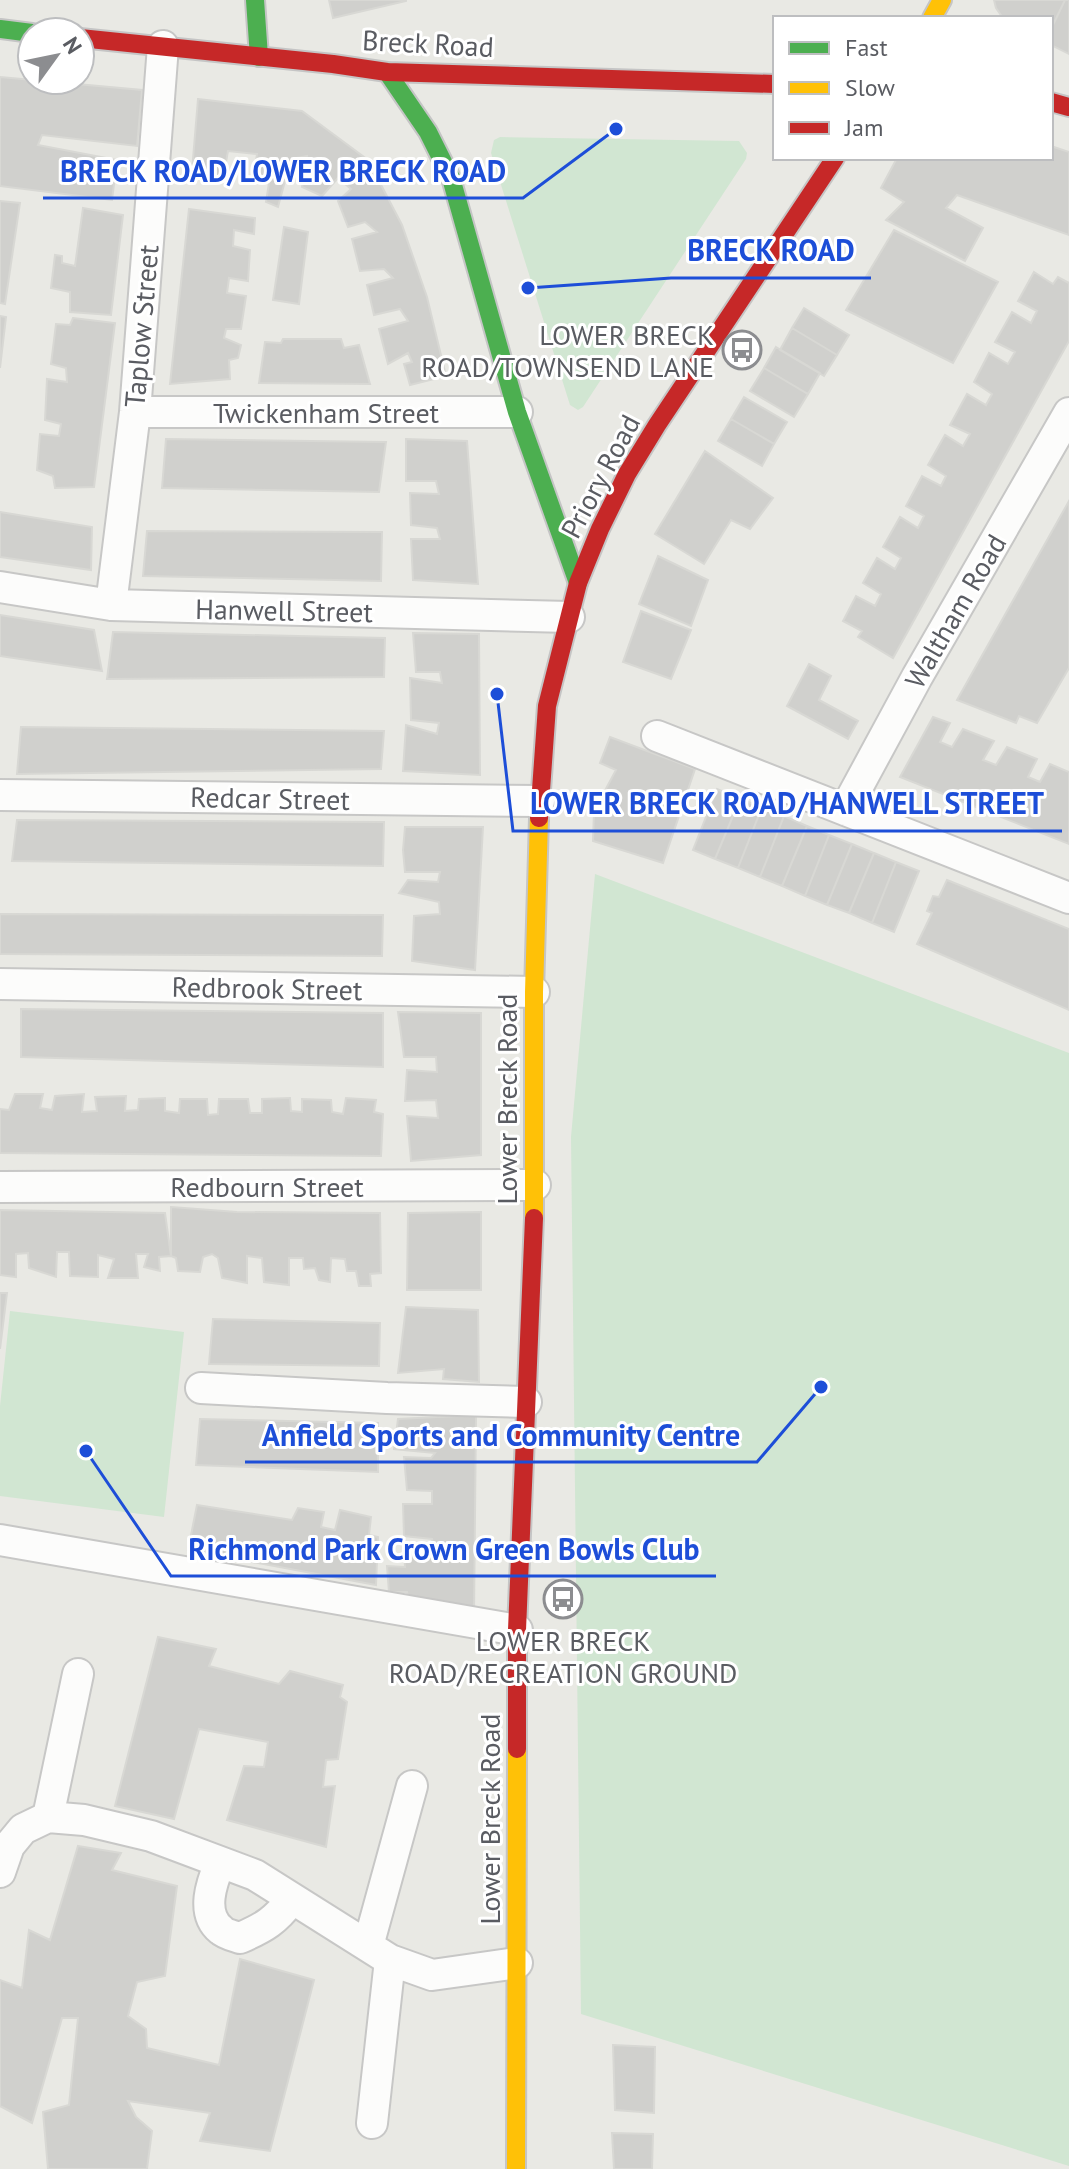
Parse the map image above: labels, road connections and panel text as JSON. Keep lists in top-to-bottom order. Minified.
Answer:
{"streets":{"street":["Breck Road","Taplow Street","Twickenham Street","Priory Road","Hanwell Street","Waltham Road","Redcar Street","Redbrook Street","Lower Breck Road","Redbourn Street"]},"crossings":[["Breck Road","Taplow Street"],["Taplow Street","Twickenham Street"],["Taplow Street","Hanwell Street"],["Priory Road","Lower Breck Road"],["Hanwell Street","Lower Breck Road"],["Redcar Street","Lower Breck Road"],["Redbrook Street","Lower Breck Road"],["Lower Breck Road","Redbourn Street"]],"places":{"other":["BRECK ROAD/LOWER BRECK ROAD","BRECK ROAD","LOWER BRECK ROAD/HANWELL STREET","Anfield Sports and Community Centre","Richmond Park Crown Green Bowls Club"],"bus stop":["LOWER BRECK ROAD/TOWNSEND LANE","LOWER BRECK ROAD/RECREATION GROUND"]},"legend":["Fast","Slow","Jam"],"north":"top right"}
